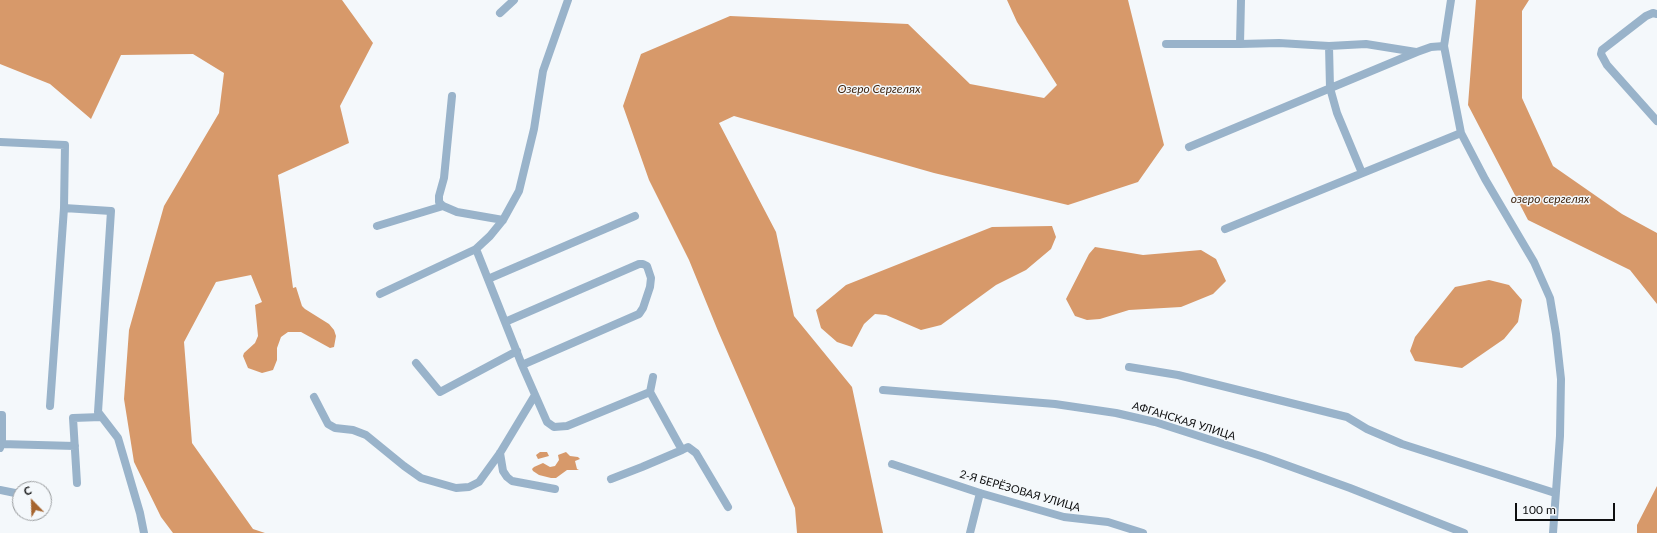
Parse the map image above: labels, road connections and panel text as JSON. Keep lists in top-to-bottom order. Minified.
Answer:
{"streets":{"street":["АФГАНСКАЯ УЛИЦА","2-Я БЕРЁЗОВАЯ УЛИЦА"]},"water":["Озеро Сергелях","озеро сергелях"],"scale_bar":"100 m","north":"top left"}
